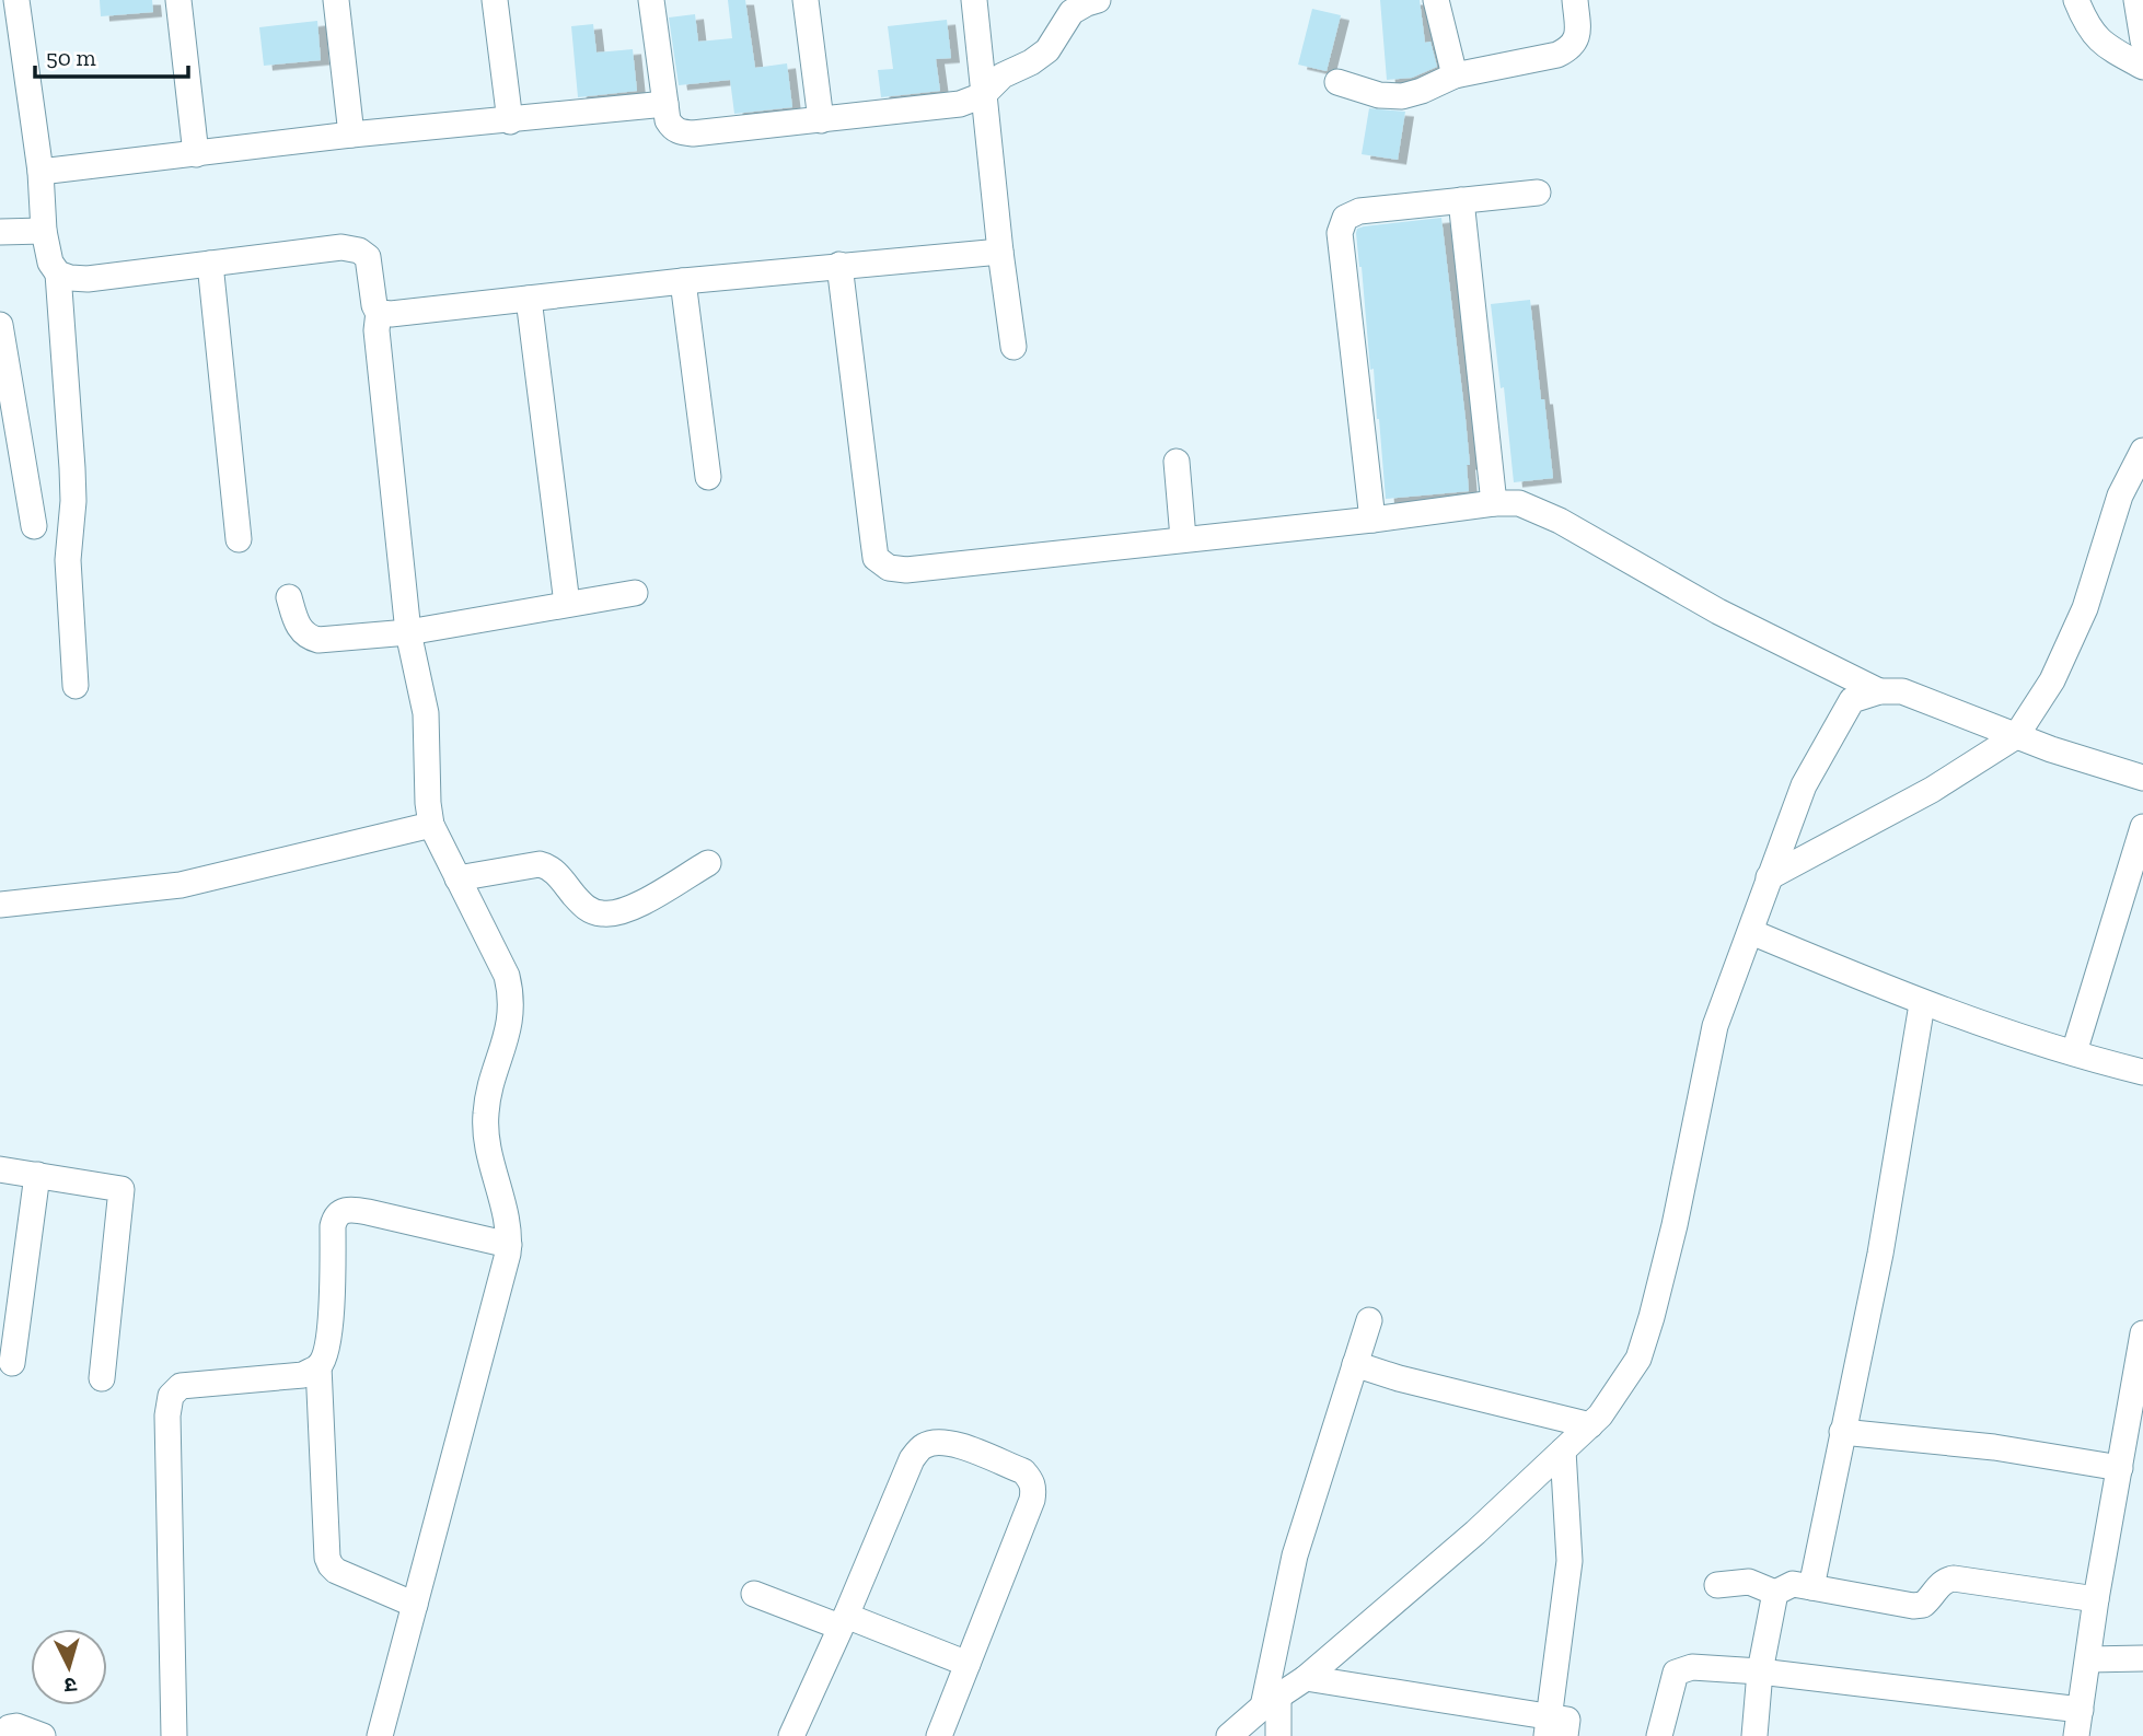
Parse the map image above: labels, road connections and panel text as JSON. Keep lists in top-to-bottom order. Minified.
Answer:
{"scale_bar":"50 m","north":"bottom"}
